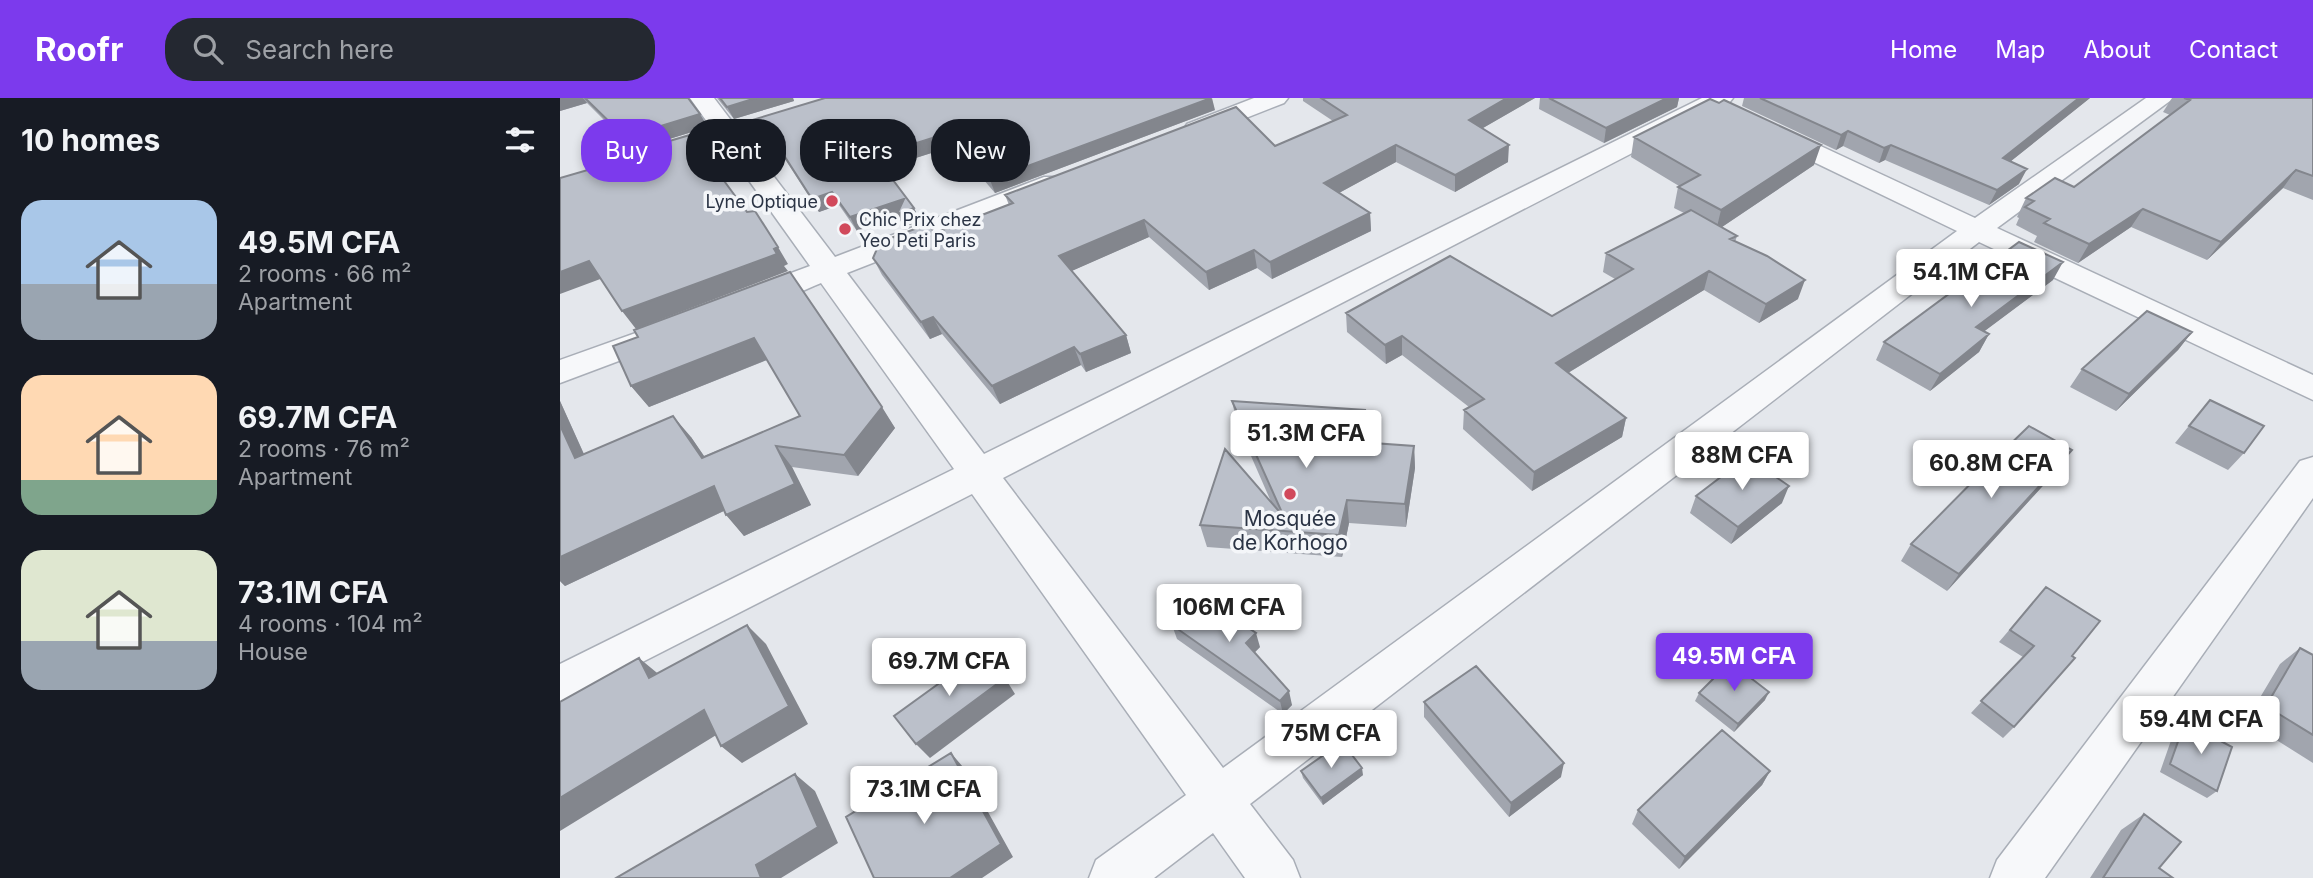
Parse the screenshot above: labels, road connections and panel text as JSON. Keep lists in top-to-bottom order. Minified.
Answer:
{"places":["Lyne Optique","Chic Prix chez Yeo Peti Paris","Mosquée de Korhogo"],"page":{"header":"Roofr","search":"Search here","nav":["Home","Map","About","Contact"],"heading":"10 homes","chip":["Buy","Rent","Filters","New"],"list":[{"name":"49.5M CFA","note":"2 rooms · 66 m² · Apartment"},{"name":"69.7M CFA","note":"2 rooms · 76 m² · Apartment"},{"name":"73.1M CFA","note":"4 rooms · 104 m² · House"}],"price":["54.1M CFA","51.3M CFA","88M CFA","60.8M CFA","106M CFA","49.5M CFA","69.7M CFA","59.4M CFA","75M CFA","73.1M CFA"]}}
